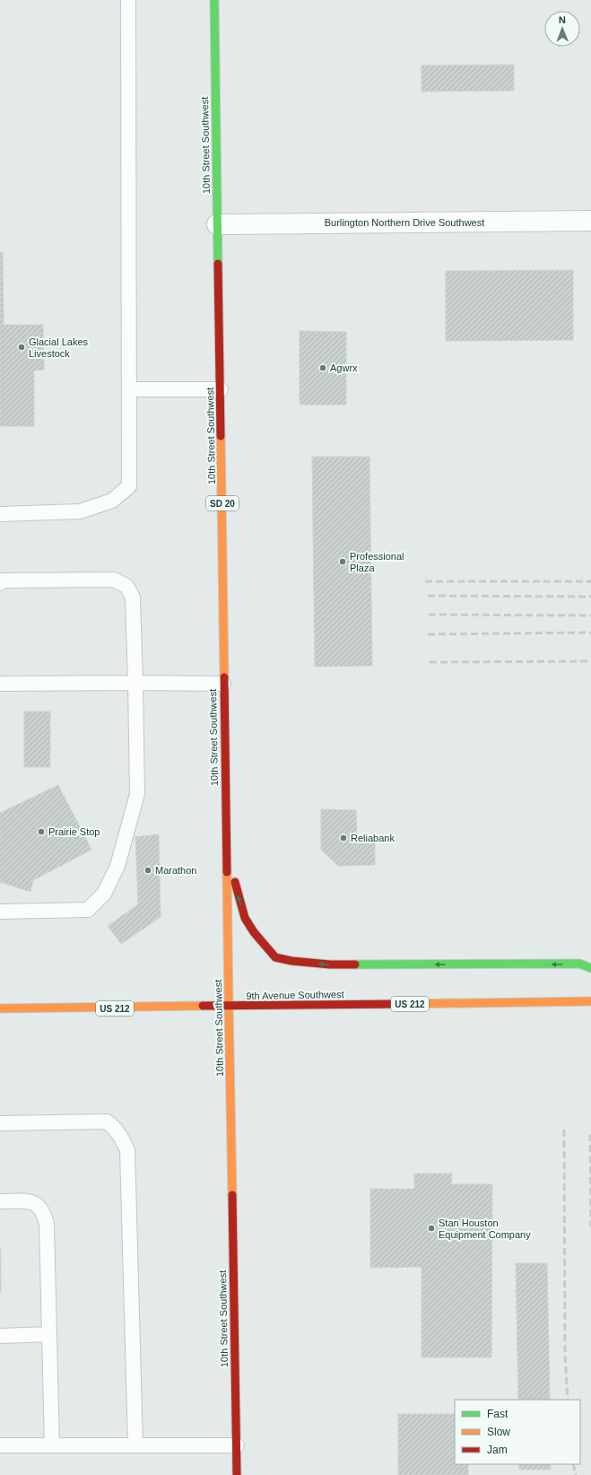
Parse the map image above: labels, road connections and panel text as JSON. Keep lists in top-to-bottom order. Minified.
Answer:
{"streets":{"main road":["10th Street Southwest","SD 20","9th Avenue Southwest","US 212"],"street":["Burlington Northern Drive Southwest"]},"crossings":[["10th Street Southwest","Burlington Northern Drive Southwest"],["10th Street Southwest","9th Avenue Southwest"]],"places":["Glacial Lakes Livestock","Agwrx","Professional Plaza","Prairie Stop","Reliabank","Marathon","Stan Houston Equipment Company"],"legend":["Fast","Slow","Jam"],"north":"top"}
